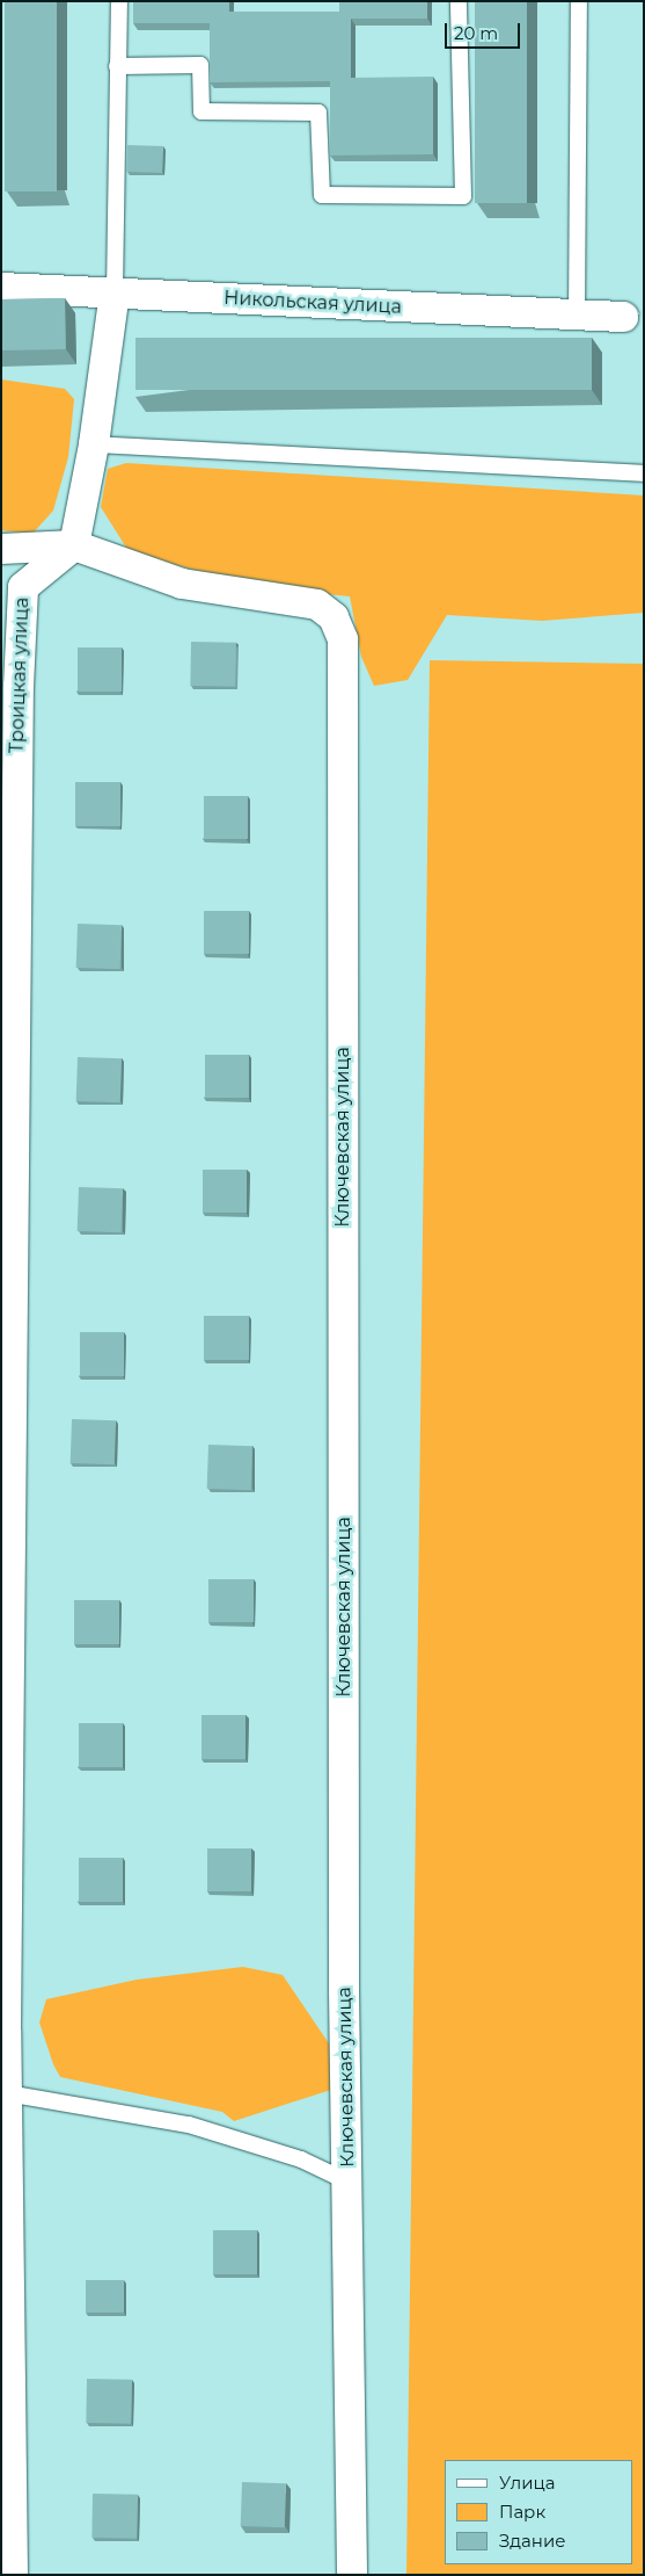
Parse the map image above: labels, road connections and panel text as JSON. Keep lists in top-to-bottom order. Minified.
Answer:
{"streets":{"street":["Никольская улица","Троицкая улица","Ключевская улица"]},"crossings":[["Троицкая улица","Ключевская улица"]],"legend":["Улица","Парк","Здание"],"scale_bar":"20 m"}
